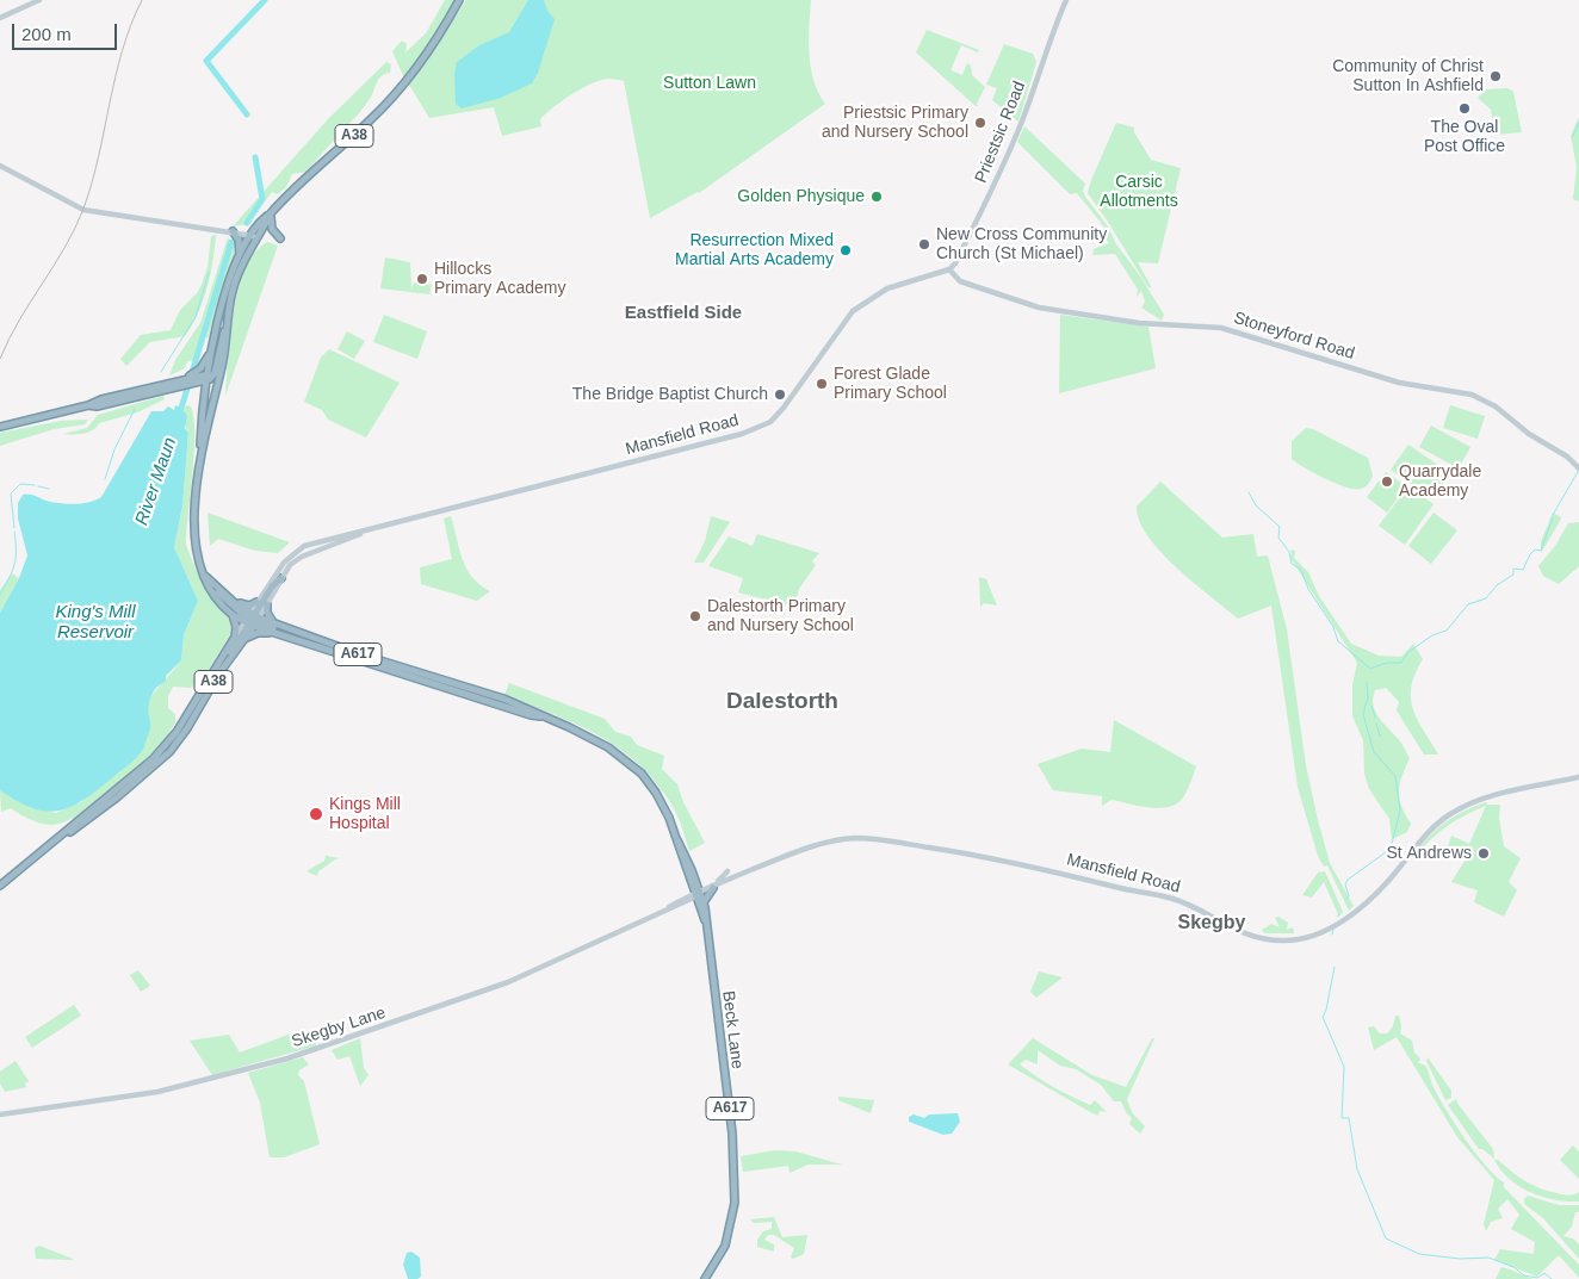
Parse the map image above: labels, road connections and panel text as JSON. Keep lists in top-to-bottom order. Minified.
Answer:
{"streets":{"highway":["A38","Mansfield Road","A617","Beck Lane"],"main road":["Priestsic Road","Stoneyford Road","Skegby Lane"]},"crossings":[["Priestsic Road","Stoneyford Road"],["Priestsic Road","Mansfield Road"],["A38","Mansfield Road"],["A38","A617"],["Stoneyford Road","Mansfield Road"],["Mansfield Road","A617"],["Mansfield Road","Skegby Lane"],["Mansfield Road","Beck Lane"],["A617","Skegby Lane"],["A617","Beck Lane"],["Skegby Lane","Beck Lane"]],"districts":["Eastfield Side","Dalestorth","Skegby"],"water":["River Maun","King's Mill Reservoir"],"parks":["Sutton Lawn","Carsic Allotments"],"places":["Community of Christ Sutton In Ashfield","The Oval Post Office","Priestsic Primary and Nursery School","Golden Physique","New Cross Community Church (St Michael)","Resurrection Mixed Martial Arts Academy","Hillocks Primary Academy","Forest Glade Primary School","The Bridge Baptist Church","Quarrydale Academy","Dalestorth Primary and Nursery School","Kings Mill Hospital","St Andrews"],"scale_bar":"200 m"}
